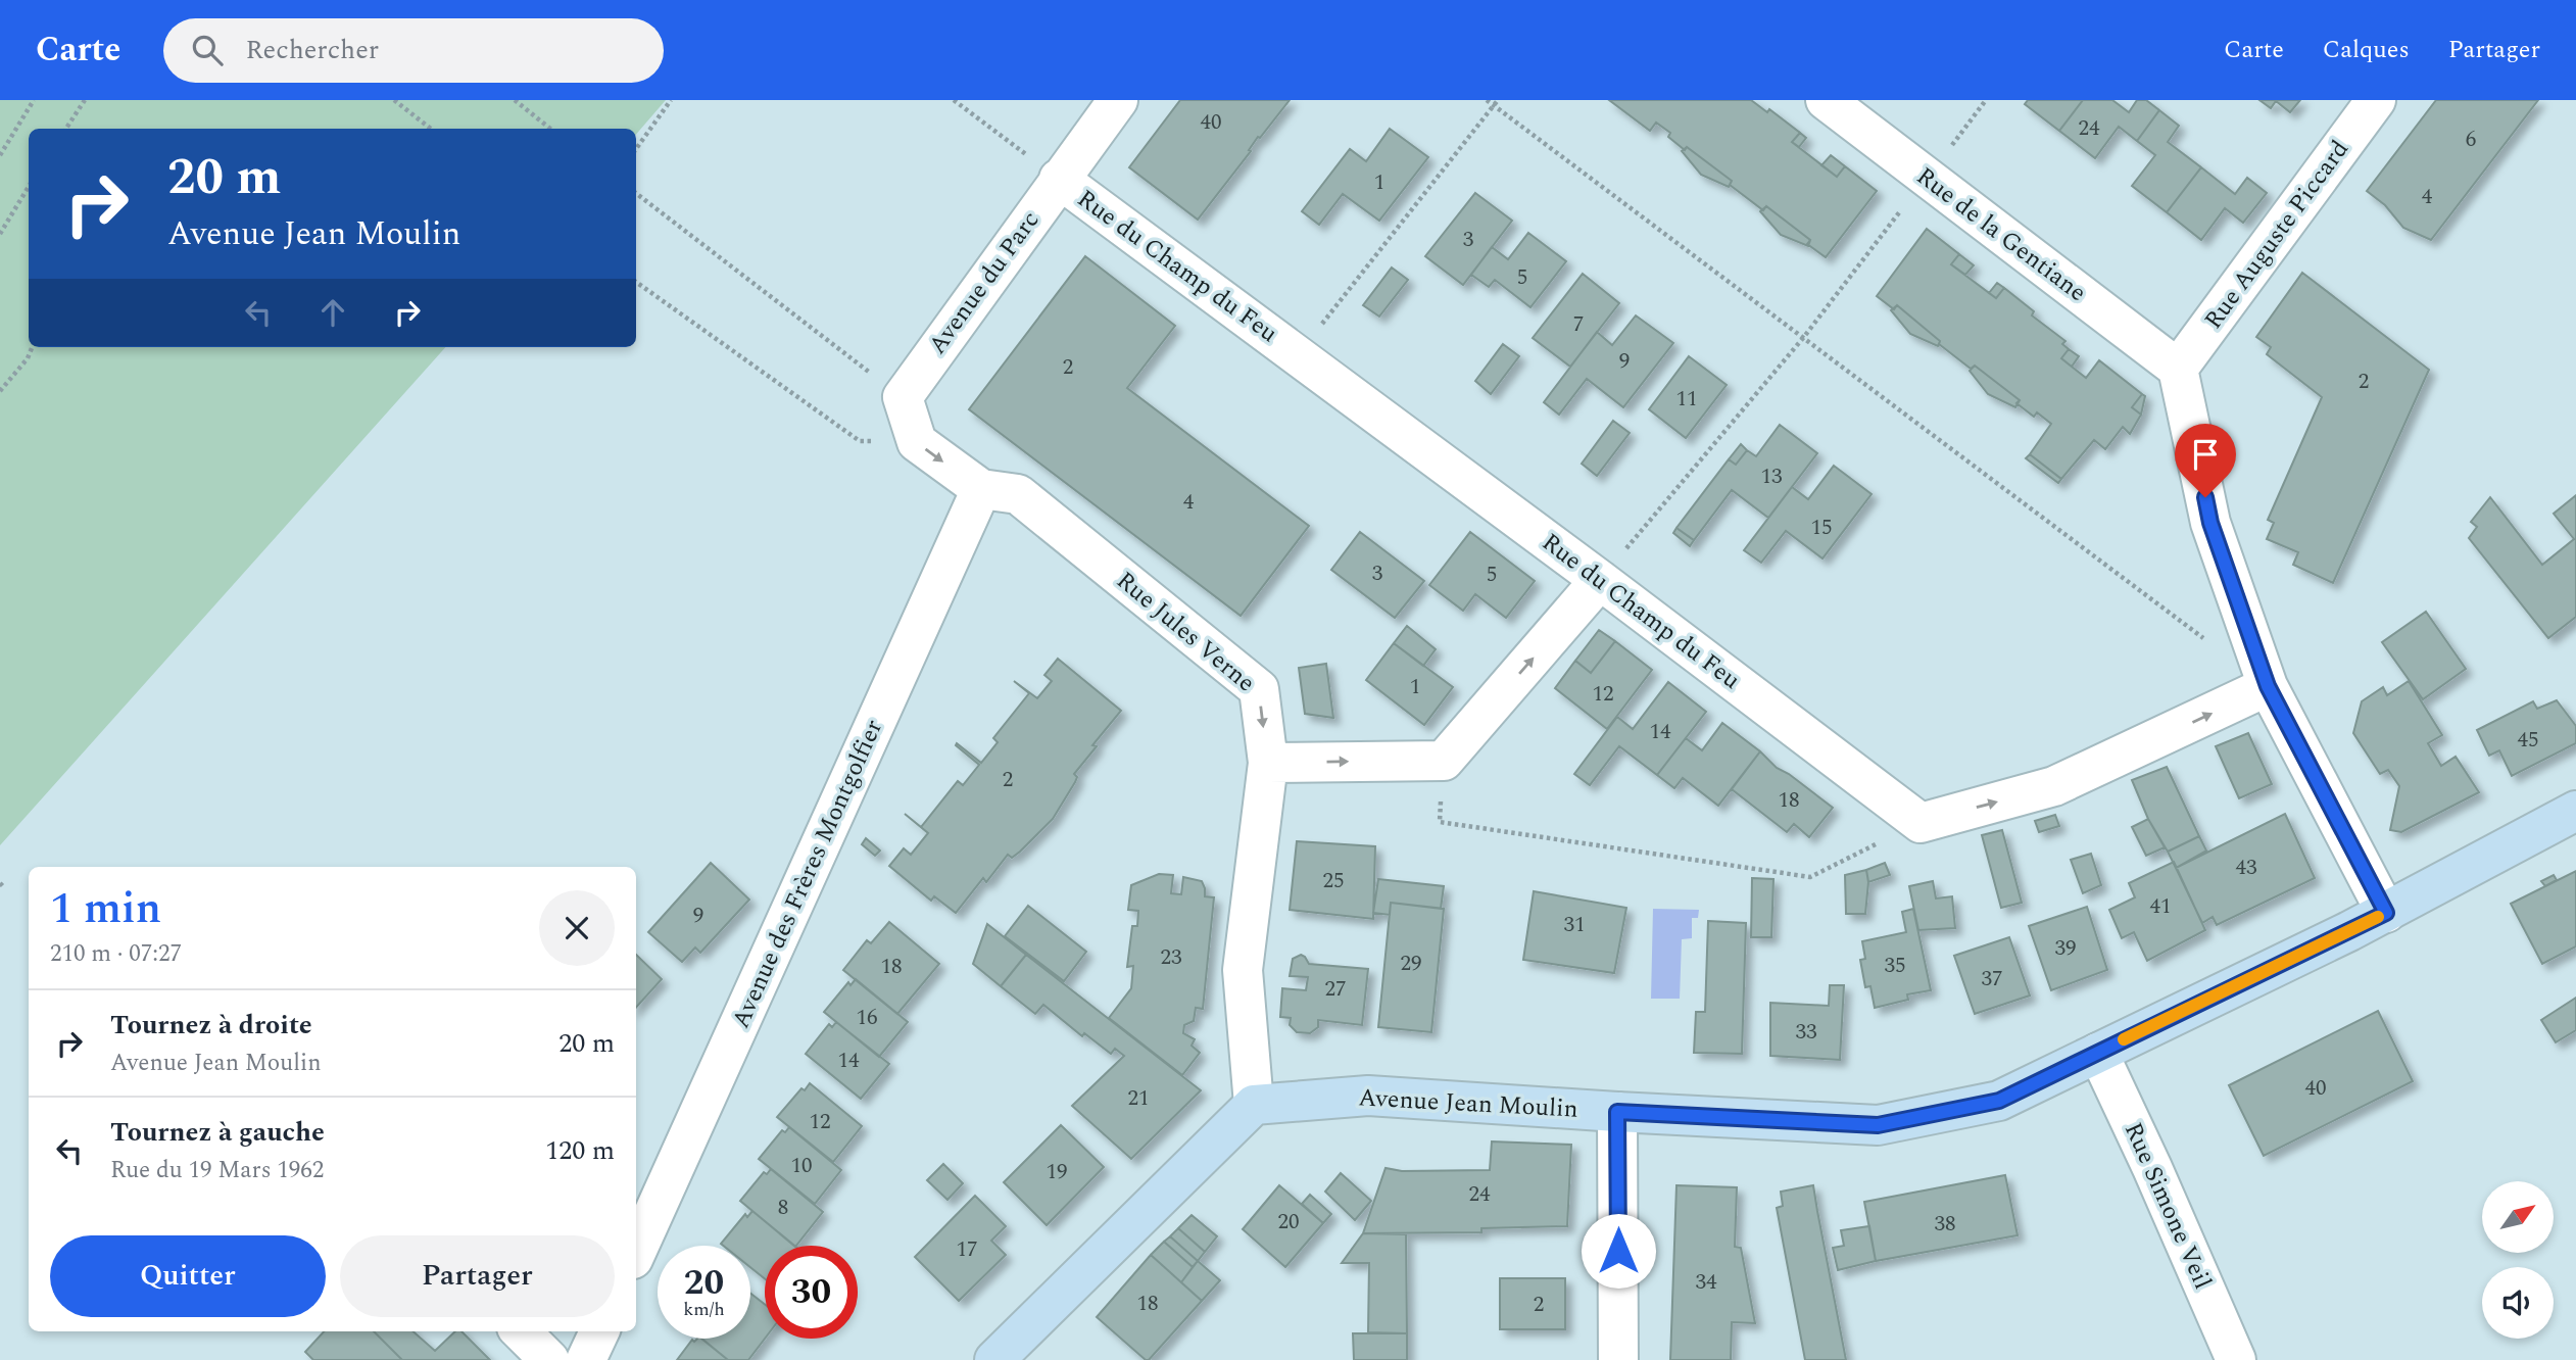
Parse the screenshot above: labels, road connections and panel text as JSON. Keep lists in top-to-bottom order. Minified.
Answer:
{"streets":{"main road":["Avenue Jean Moulin"],"street":["Rue de la Gentiane","Rue Auguste Piccard","Rue du Champ du Feu","Avenue du Parc","Rue Jules Verne","Avenue des Frères Montgolfier","Rue Simone Veil"]},"crossings":[["Rue de la Gentiane","Rue Auguste Piccard"],["Rue du Champ du Feu","Avenue du Parc"],["Rue Jules Verne","Avenue des Frères Montgolfier"],["Rue Jules Verne","Avenue Jean Moulin"],["Avenue Jean Moulin","Rue Simone Veil"]],"one_way":["Rue Jules Verne"],"house_numbers":["40","24","6","1","4","3","5","7","9","2","2","11","13","4","15","3","5","1","12","14","45","2","18","43","25","41","9","31","39","23","29","35","18","37","27","16","33","14","40","21","12","10","19","24","8","20","38","17","34","18","2"],"north":"top right","page":{"header":"Carte","search":"Rechercher","nav":["Carte","Calques","Partager"],"turn":["20 m","Avenue Jean Moulin"],"heading":["1 min","210 m · 07:27"],"list":[{"name":"Tournez à droite","note":"Avenue Jean Moulin","value":"20 m"},{"name":"Tournez à gauche","note":"Rue du 19 Mars 1962","value":"120 m"}],"buttons":["Quitter","Partager"],"speed":"20 km/h","limit":"30"}}
